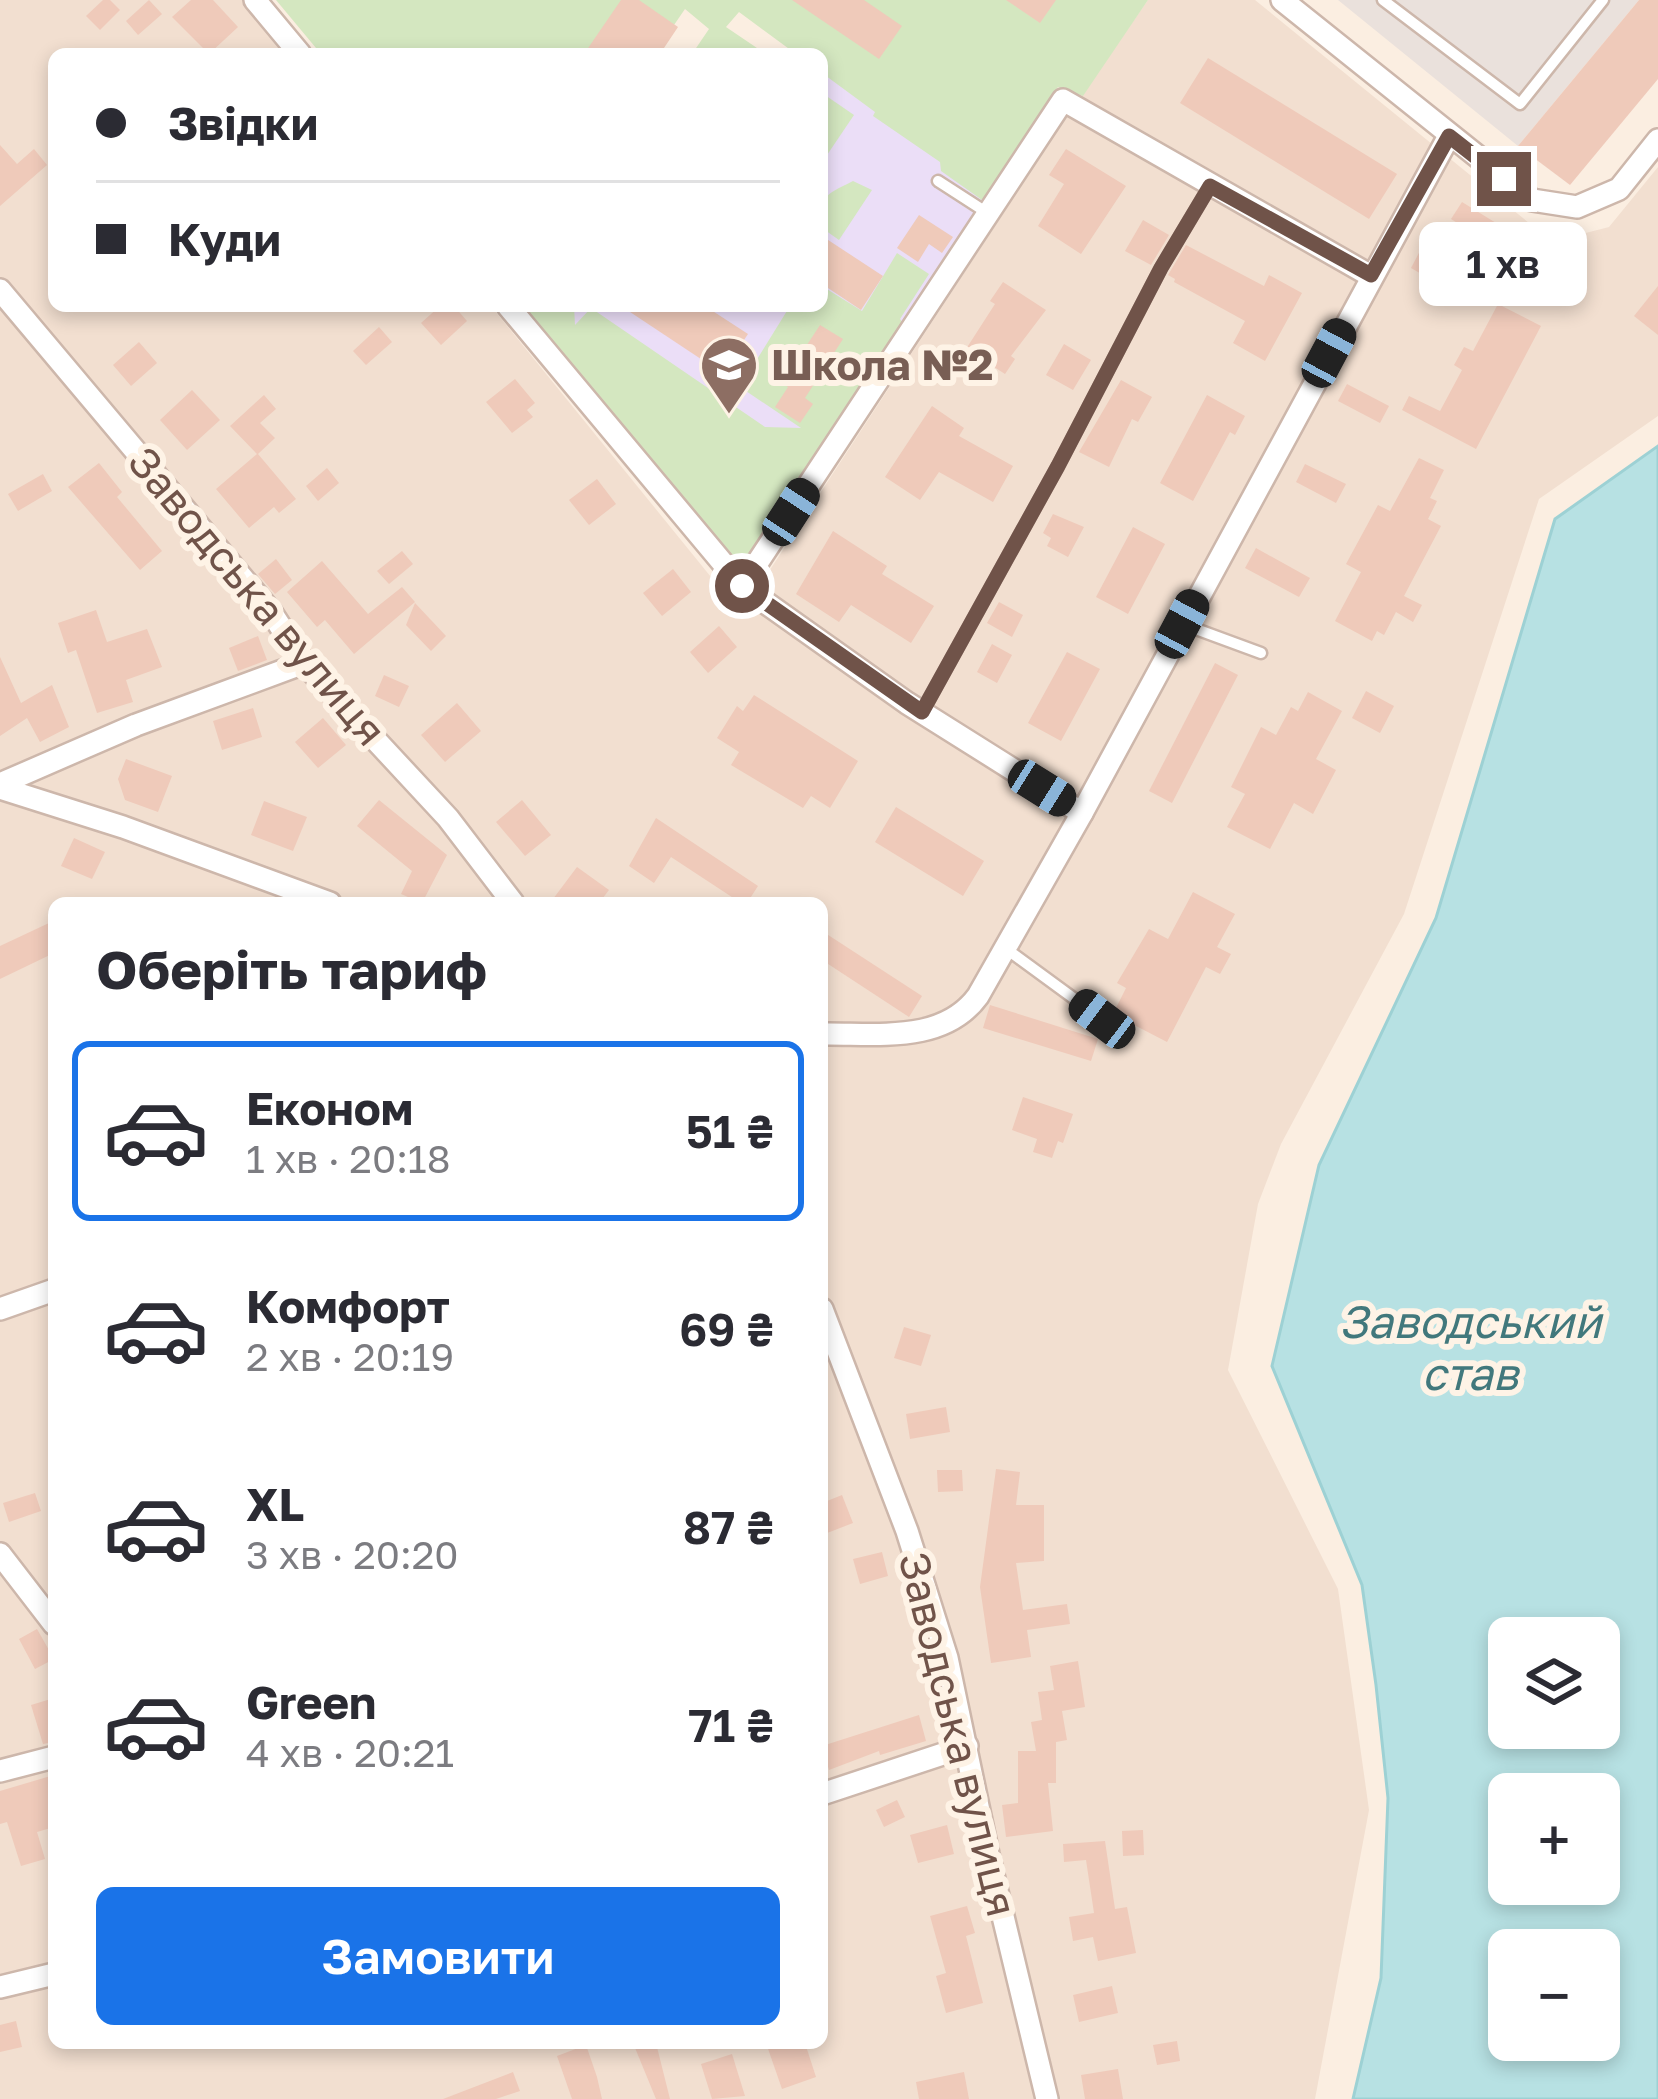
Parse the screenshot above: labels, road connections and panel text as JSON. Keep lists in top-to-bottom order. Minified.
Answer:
{"streets":{"street":["Заводська вулиця"]},"water":["Заводський став"],"places":{"school or university":["Школа №2"]},"page":{"banner":["Звідки","Куди"],"bubble":"1 хв","heading":"Оберіть тариф","list":[{"name":"Економ","note":"1 хв · 20:18","value":"51 ₴"},{"name":"Комфорт","note":"2 хв · 20:19","value":"69 ₴"},{"name":"XL","note":"3 хв · 20:20","value":"87 ₴"},{"name":"Green","note":"4 хв · 20:21","value":"71 ₴"}],"map_buttons":["+","−"],"buttons":"Замовити"}}
